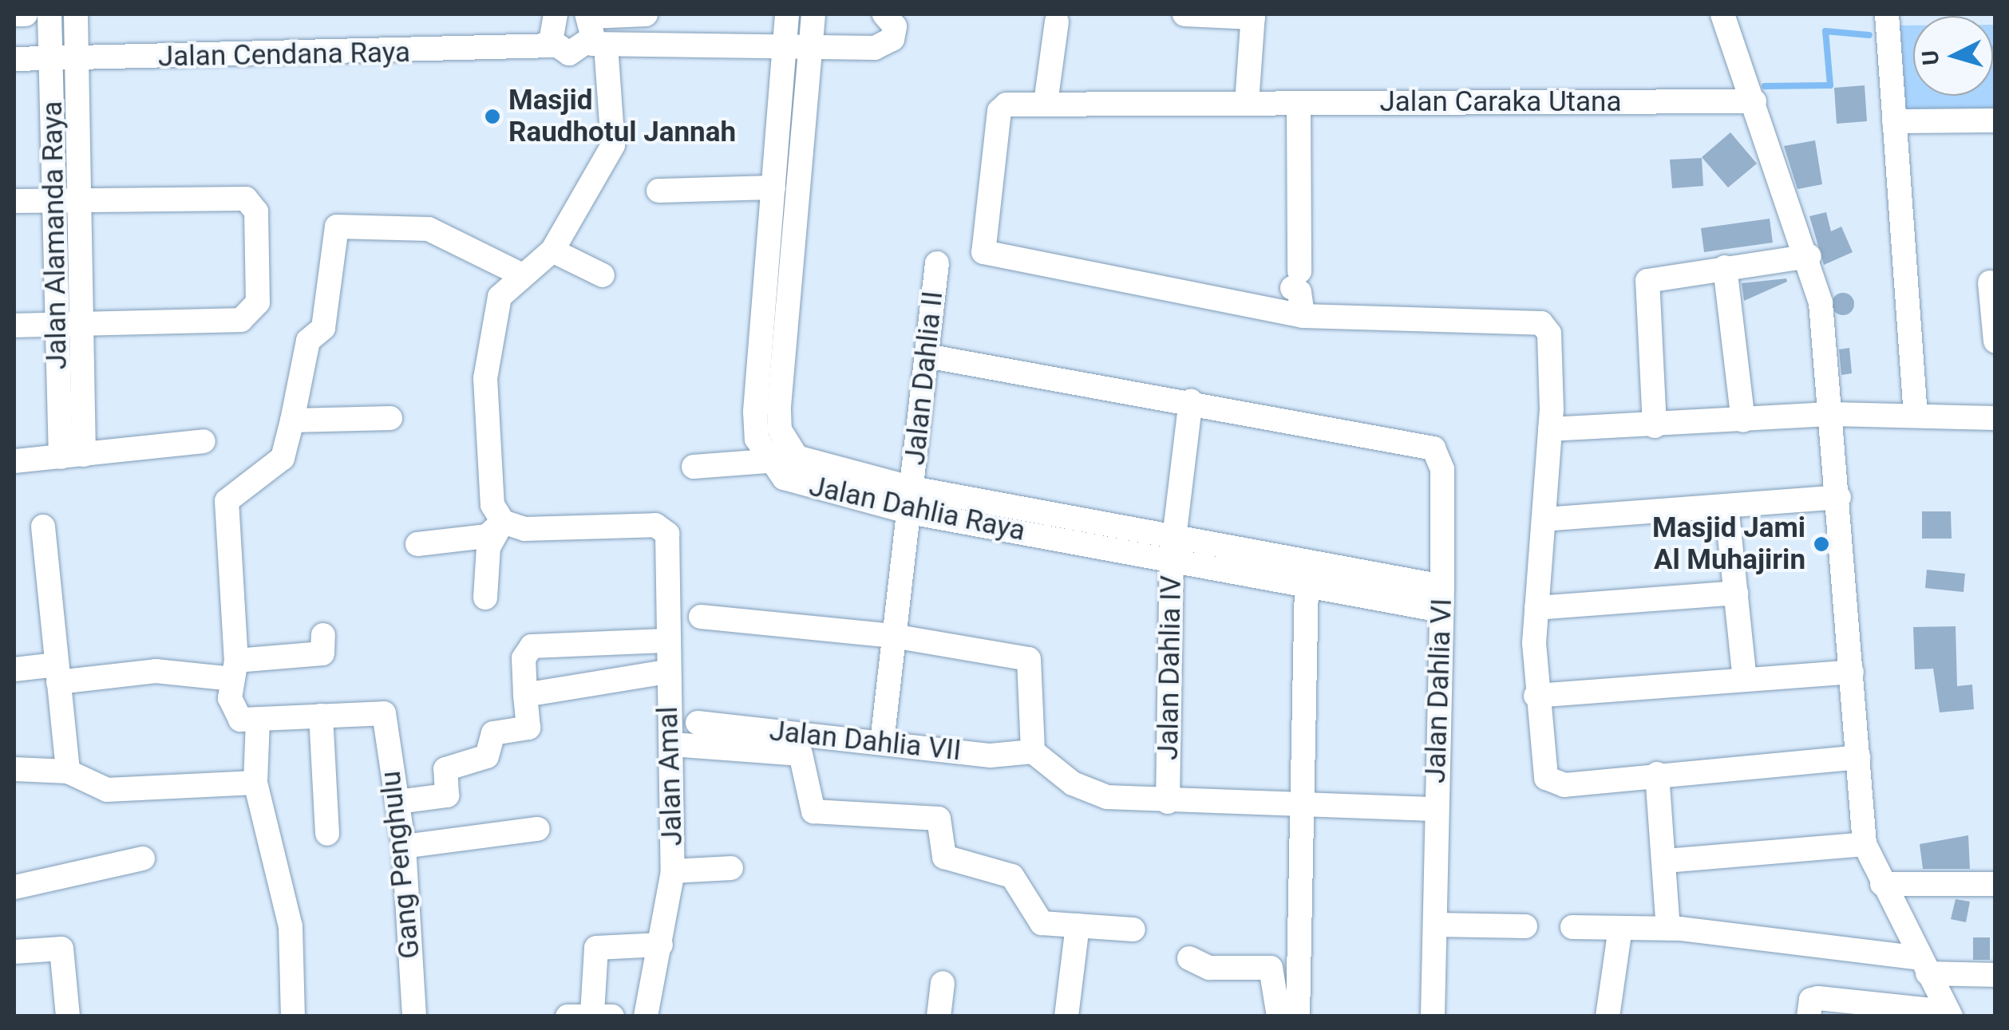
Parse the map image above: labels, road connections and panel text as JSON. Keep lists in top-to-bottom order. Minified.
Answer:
{"streets":{"street":["Jalan Cendana Raya","Jalan Caraka Utana","Jalan Alamanda Raya","Jalan Dahlia II","Jalan Dahlia Raya","Jalan Dahlia IV","Jalan Dahlia VI","Jalan Dahlia VII","Jalan Amal","Gang Penghulu"]},"crossings":[["Jalan Cendana Raya","Jalan Alamanda Raya"],["Jalan Dahlia II","Jalan Dahlia Raya"],["Jalan Dahlia II","Jalan Dahlia VII"],["Jalan Dahlia Raya","Jalan Dahlia IV"],["Jalan Dahlia Raya","Jalan Dahlia VI"],["Jalan Dahlia IV","Jalan Dahlia VI"]],"places":["Masjid Raudhotul Jannah","Masjid Jami Al Muhajirin"],"north":"left"}
